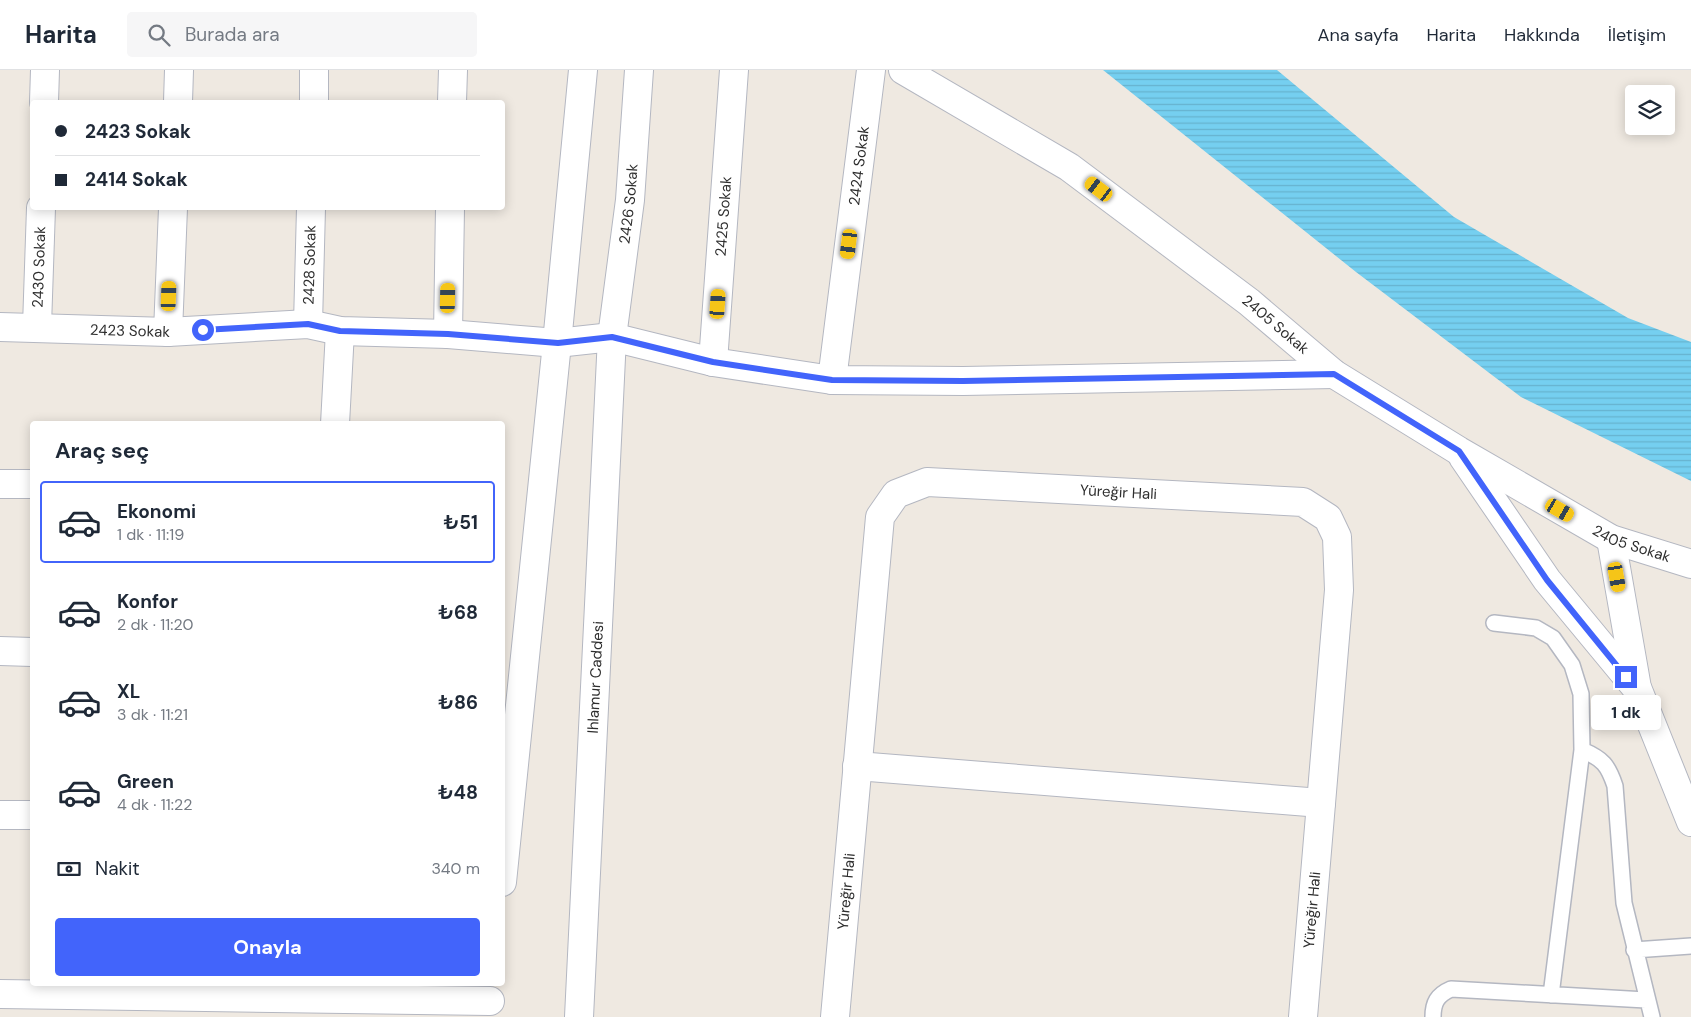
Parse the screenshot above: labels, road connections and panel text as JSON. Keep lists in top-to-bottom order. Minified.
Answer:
{"streets":{"street":["2424 Sokak","2426 Sokak","2425 Sokak","2428 Sokak","2430 Sokak","2405 Sokak","2423 Sokak","Yüreğir Hali","Ihlamur Caddesi"]},"crossings":[["2424 Sokak","2423 Sokak"],["2426 Sokak","2423 Sokak"],["2426 Sokak","Ihlamur Caddesi"],["2425 Sokak","2423 Sokak"],["2428 Sokak","2423 Sokak"],["2430 Sokak","2423 Sokak"],["2405 Sokak","2423 Sokak"],["2423 Sokak","Ihlamur Caddesi"]],"page":{"header":"Harita","search":"Burada ara","nav":["Ana sayfa","Harita","Hakkında","İletişim"],"banner":["2423 Sokak","2414 Sokak"],"heading":"Araç seç","list":[{"name":"Ekonomi","note":"1 dk · 11:19","value":"₺51"},{"name":"Konfor","note":"2 dk · 11:20","value":"₺68"},{"name":"XL","note":"3 dk · 11:21","value":"₺86"},{"name":"Green","note":"4 dk · 11:22","value":"₺48"}],"bubble":"1 dk","pay":["Nakit","340 m"],"buttons":"Onayla"}}
